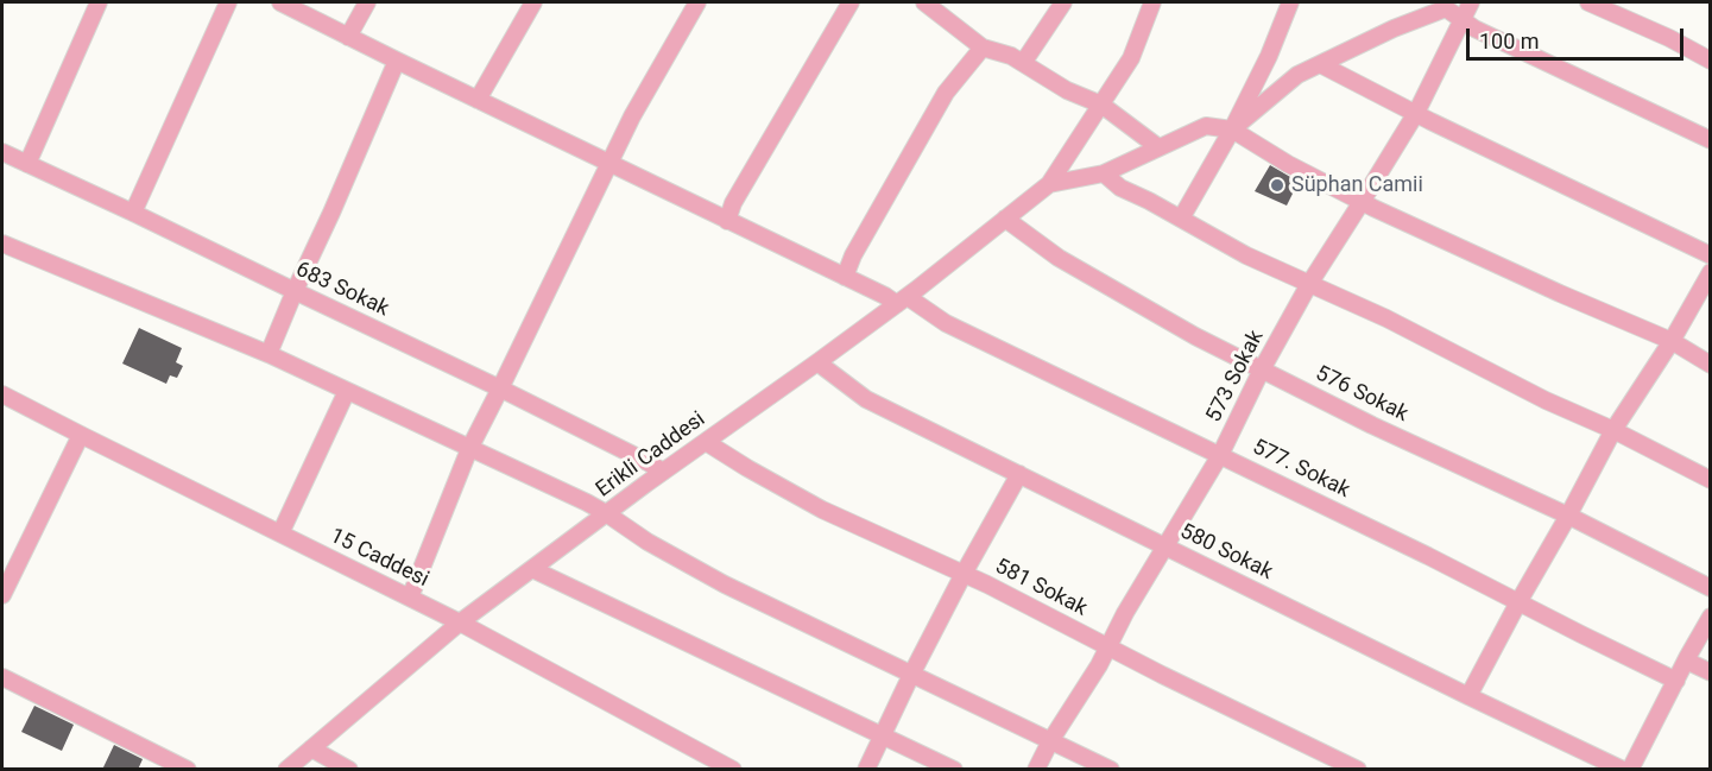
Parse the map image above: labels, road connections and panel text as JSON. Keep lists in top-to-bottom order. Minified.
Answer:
{"streets":{"street":["683 Sokak","573 Sokak","576 Sokak","Erikli Caddesi","577. Sokak","580 Sokak","15 Caddesi","581 Sokak"]},"crossings":[["683 Sokak","Erikli Caddesi"],["573 Sokak","576 Sokak"],["573 Sokak","577. Sokak"],["573 Sokak","580 Sokak"],["573 Sokak","581 Sokak"],["576 Sokak","Erikli Caddesi"],["Erikli Caddesi","577. Sokak"],["Erikli Caddesi","580 Sokak"],["Erikli Caddesi","15 Caddesi"],["Erikli Caddesi","581 Sokak"]],"places":["Süphan Camii"],"scale_bar":"100 m"}
